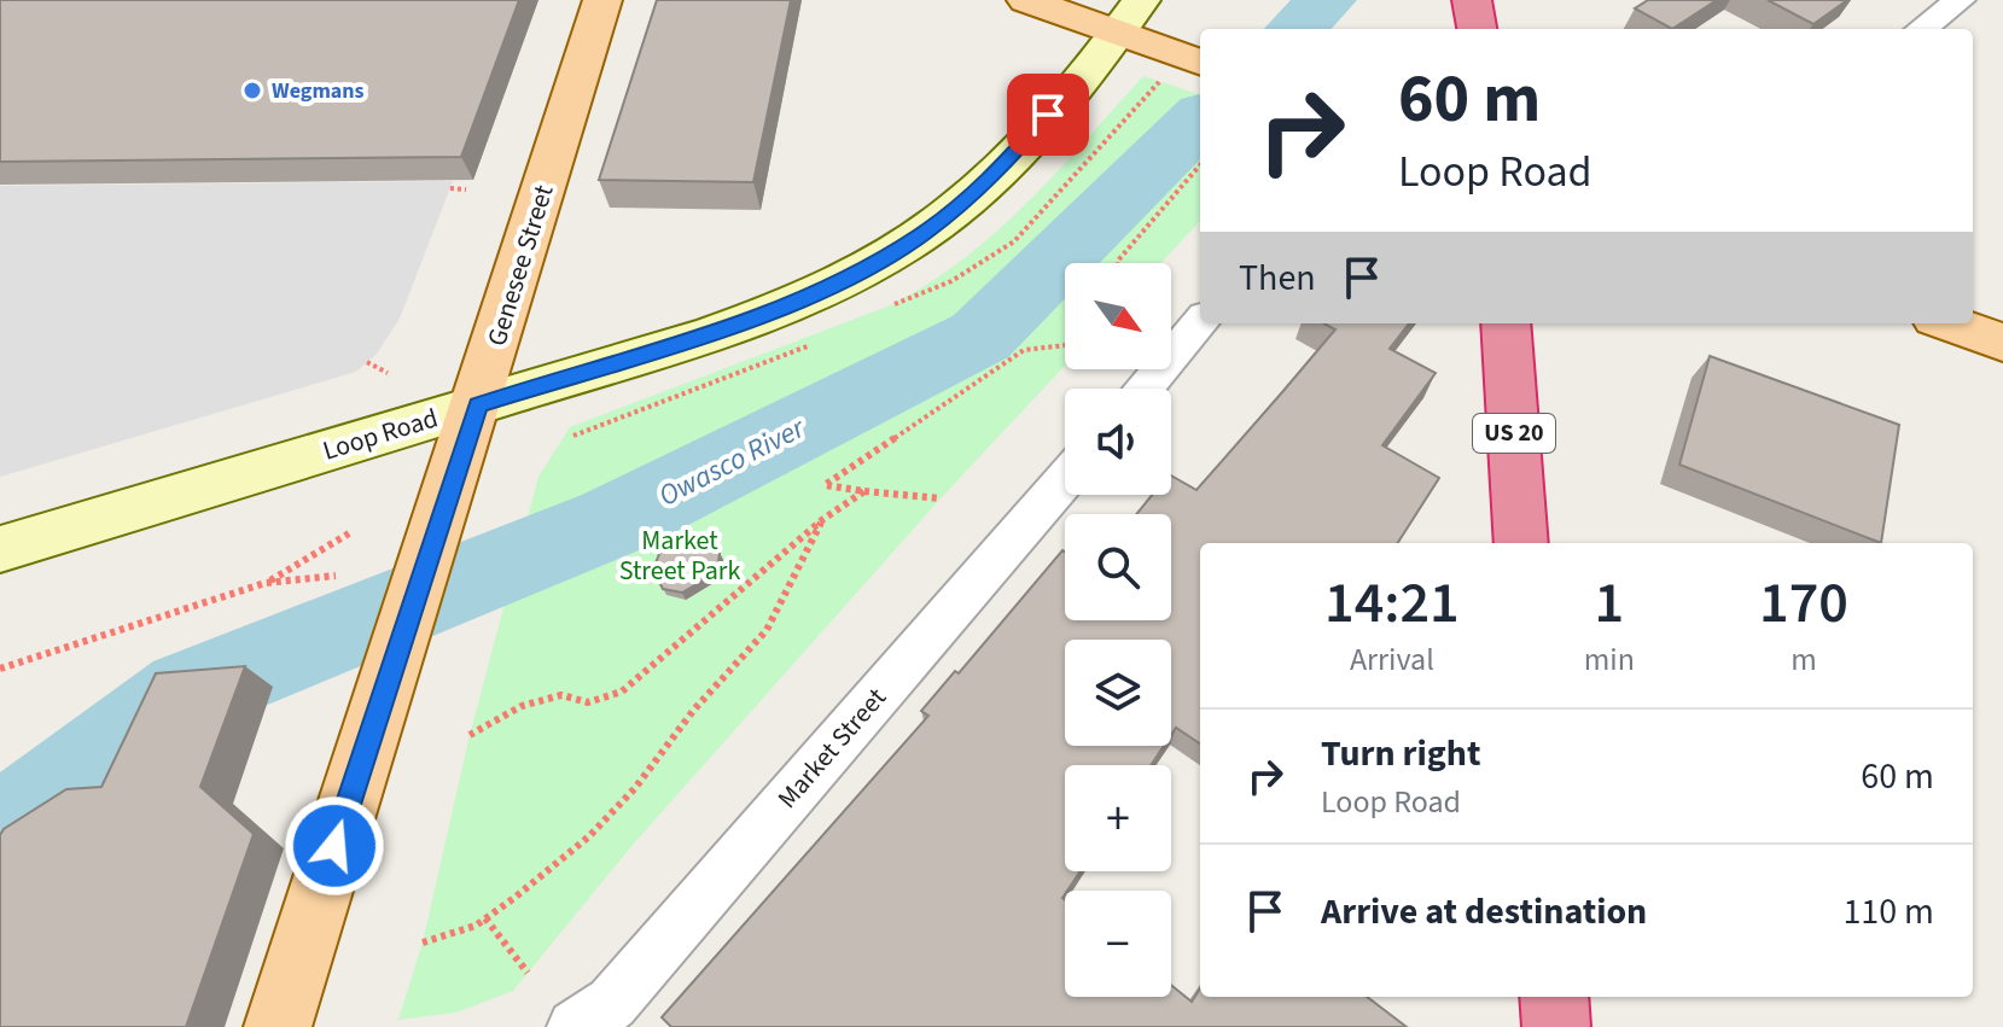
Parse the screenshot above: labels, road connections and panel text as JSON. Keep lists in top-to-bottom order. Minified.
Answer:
{"streets":{"highway":["US 20"],"main road":["Genesee Street"],"street":["Loop Road","Market Street"]},"crossings":[["Genesee Street","Loop Road"]],"water":["Owasco River"],"parks":["Market Street Park"],"places":["Wegmans"],"north":"bottom right","page":{"turn":["60 m","Loop Road"],"then":"Then","map_buttons":["+","−"],"eta":["14:21","Arrival","1","min","170","m"],"list":[{"name":"Turn right","note":"Loop Road","value":"60 m"},{"name":"Arrive at destination","value":"110 m"}]}}
